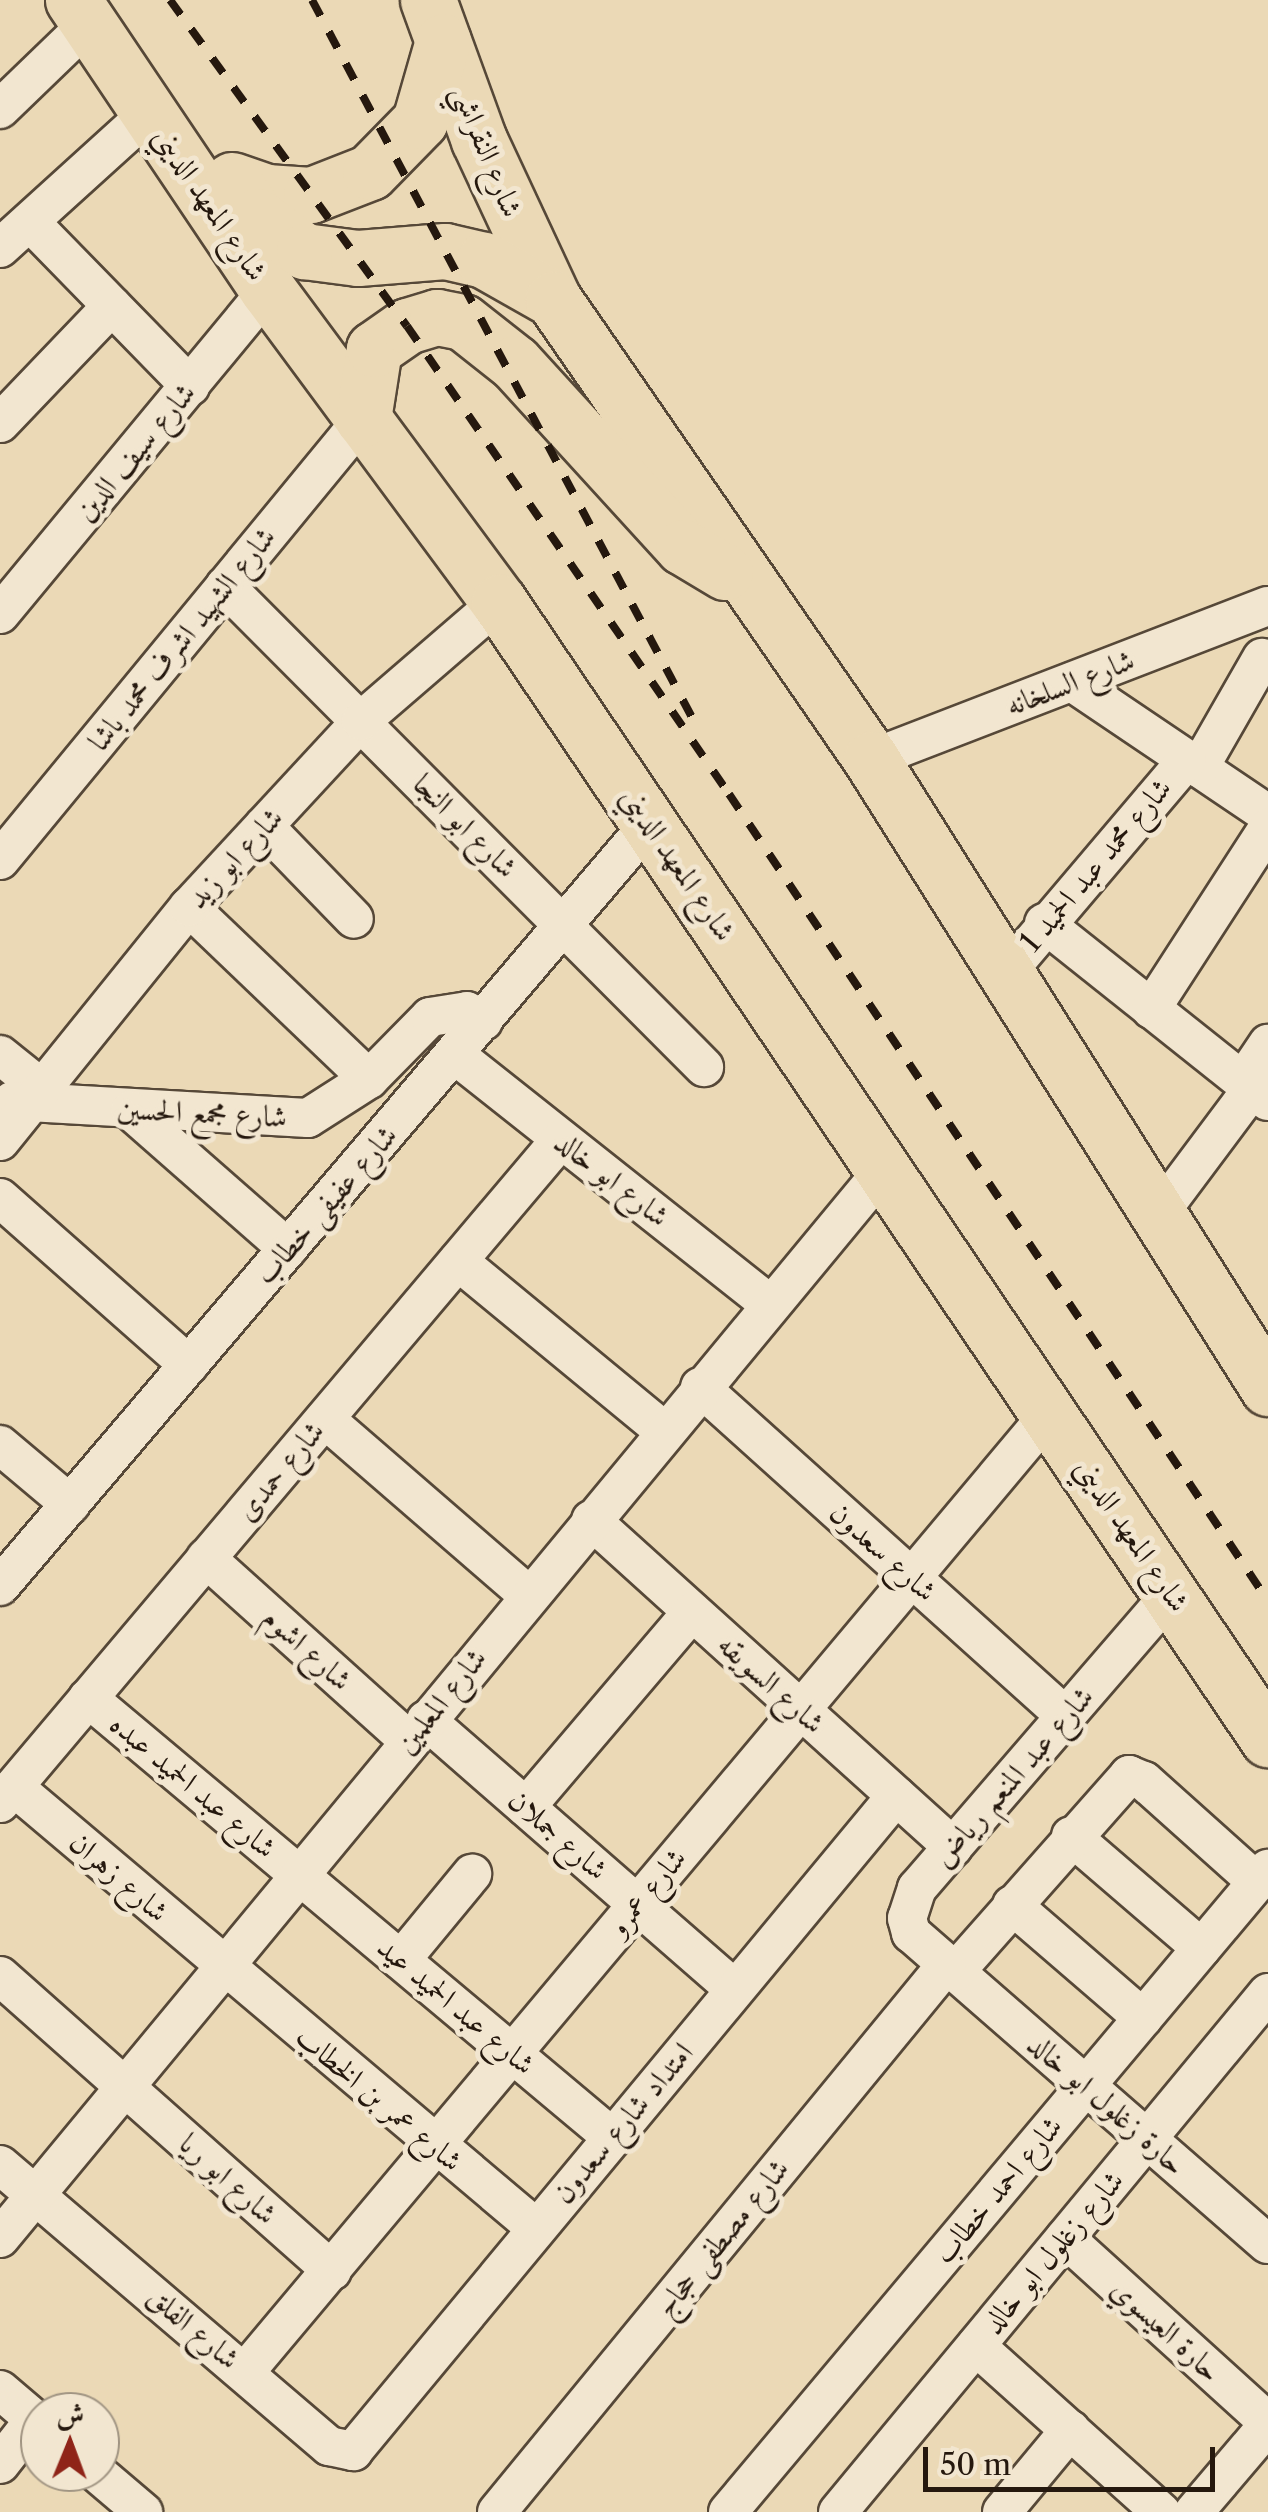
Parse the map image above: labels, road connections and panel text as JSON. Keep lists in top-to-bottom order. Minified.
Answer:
{"streets":{"main road":["شارع النقراشي","شارع المعهد الديني"],"street":["شارع سيف الدين","شارع الشهيد اشرف محمد باشا","شارع السلخانه","شارع ابو النجا","شارع ابو زيد","شارع محمد عبد الحميد 1","شارع مجمع الحسين","شارع ابو خالد","شارع عفيفى خطاب","شارع حمدى","شارع سعدون","شارع اشوم","شارع السويقه","شارع المعلمين","شارع عبد المنعم رياض","شارع عبد الحميد عبده","شارع جملان","شارع زهران","شارع عمرو","شارع عبد الحميد عيد","شارع عمر بن الخطاب","حارة زغلول ابو خالد","امتداد شارع سعدون","شارع ابو ريا","شارع احمد خطاب","شارع مصطفى حجاج","شارع زغلول ابو خالد","شارع الفلق","حارة العيسوي"]},"crossings":[["شارع النقراشي","شارع المعهد الديني"],["شارع المعهد الديني","شارع سيف الدين"],["شارع المعهد الديني","شارع الشهيد اشرف محمد باشا"],["شارع المعهد الديني","شارع السلخانه"],["شارع المعهد الديني","شارع ابو زيد"],["شارع المعهد الديني","شارع محمد عبد الحميد 1"],["شارع المعهد الديني","شارع عفيفى خطاب"],["شارع المعهد الديني","شارع المعلمين"],["شارع المعهد الديني","شارع عبد المنعم رياض"],["شارع المعهد الديني","شارع عمرو"],["شارع الشهيد اشرف محمد باشا","شارع ابو النجا"],["شارع ابو النجا","شارع ابو زيد"],["شارع ابو النجا","شارع عفيفى خطاب"],["شارع ابو زيد","شارع مجمع الحسين"],["شارع مجمع الحسين","شارع عفيفى خطاب"],["شارع ابو خالد","شارع عفيفى خطاب"],["شارع ابو خالد","شارع حمدى"],["شارع ابو خالد","شارع المعلمين"],["شارع حمدى","شارع اشوم"],["شارع حمدى","شارع عبد الحميد عبده"],["شارع حمدى","شارع زهران"],["شارع سعدون","شارع المعلمين"],["شارع سعدون","شارع عبد المنعم رياض"],["شارع سعدون","شارع عمرو"],["شارع اشوم","شارع المعلمين"],["شارع اشوم","شارع جملان"],["شارع السويقه","شارع المعلمين"],["شارع السويقه","شارع عبد المنعم رياض"],["شارع السويقه","شارع عمرو"],["شارع السويقه","امتداد شارع سعدون"],["شارع المعلمين","شارع عبد الحميد عبده"],["شارع المعلمين","شارع جملان"],["شارع المعلمين","شارع زهران"],["شارع المعلمين","شارع عبد الحميد عيد"],["شارع المعلمين","شارع عمر بن الخطاب"],["شارع المعلمين","شارع ابو ريا"],["شارع المعلمين","شارع الفلق"],["شارع عبد المنعم رياض","حارة زغلول ابو خالد"],["شارع عبد المنعم رياض","شارع مصطفى حجاج"],["شارع عبد الحميد عبده","شارع عبد الحميد عيد"],["شارع جملان","شارع عمرو"],["شارع جملان","امتداد شارع سعدون"],["شارع زهران","شارع عمر بن الخطاب"],["شارع عمرو","شارع عبد الحميد عيد"],["شارع عمرو","شارع عمر بن الخطاب"],["شارع عمرو","شارع ابو ريا"],["شارع عمرو","شارع الفلق"],["شارع عبد الحميد عيد","امتداد شارع سعدون"],["شارع عمر بن الخطاب","امتداد شارع سعدون"],["حارة زغلول ابو خالد","شارع احمد خطاب"],["حارة زغلول ابو خالد","شارع مصطفى حجاج"],["حارة زغلول ابو خالد","شارع زغلول ابو خالد"],["امتداد شارع سعدون","شارع الفلق"],["شارع احمد خطاب","شارع مصطفى حجاج"],["شارع زغلول ابو خالد","حارة العيسوي"]],"scale_bar":"50 m","north":"top"}
